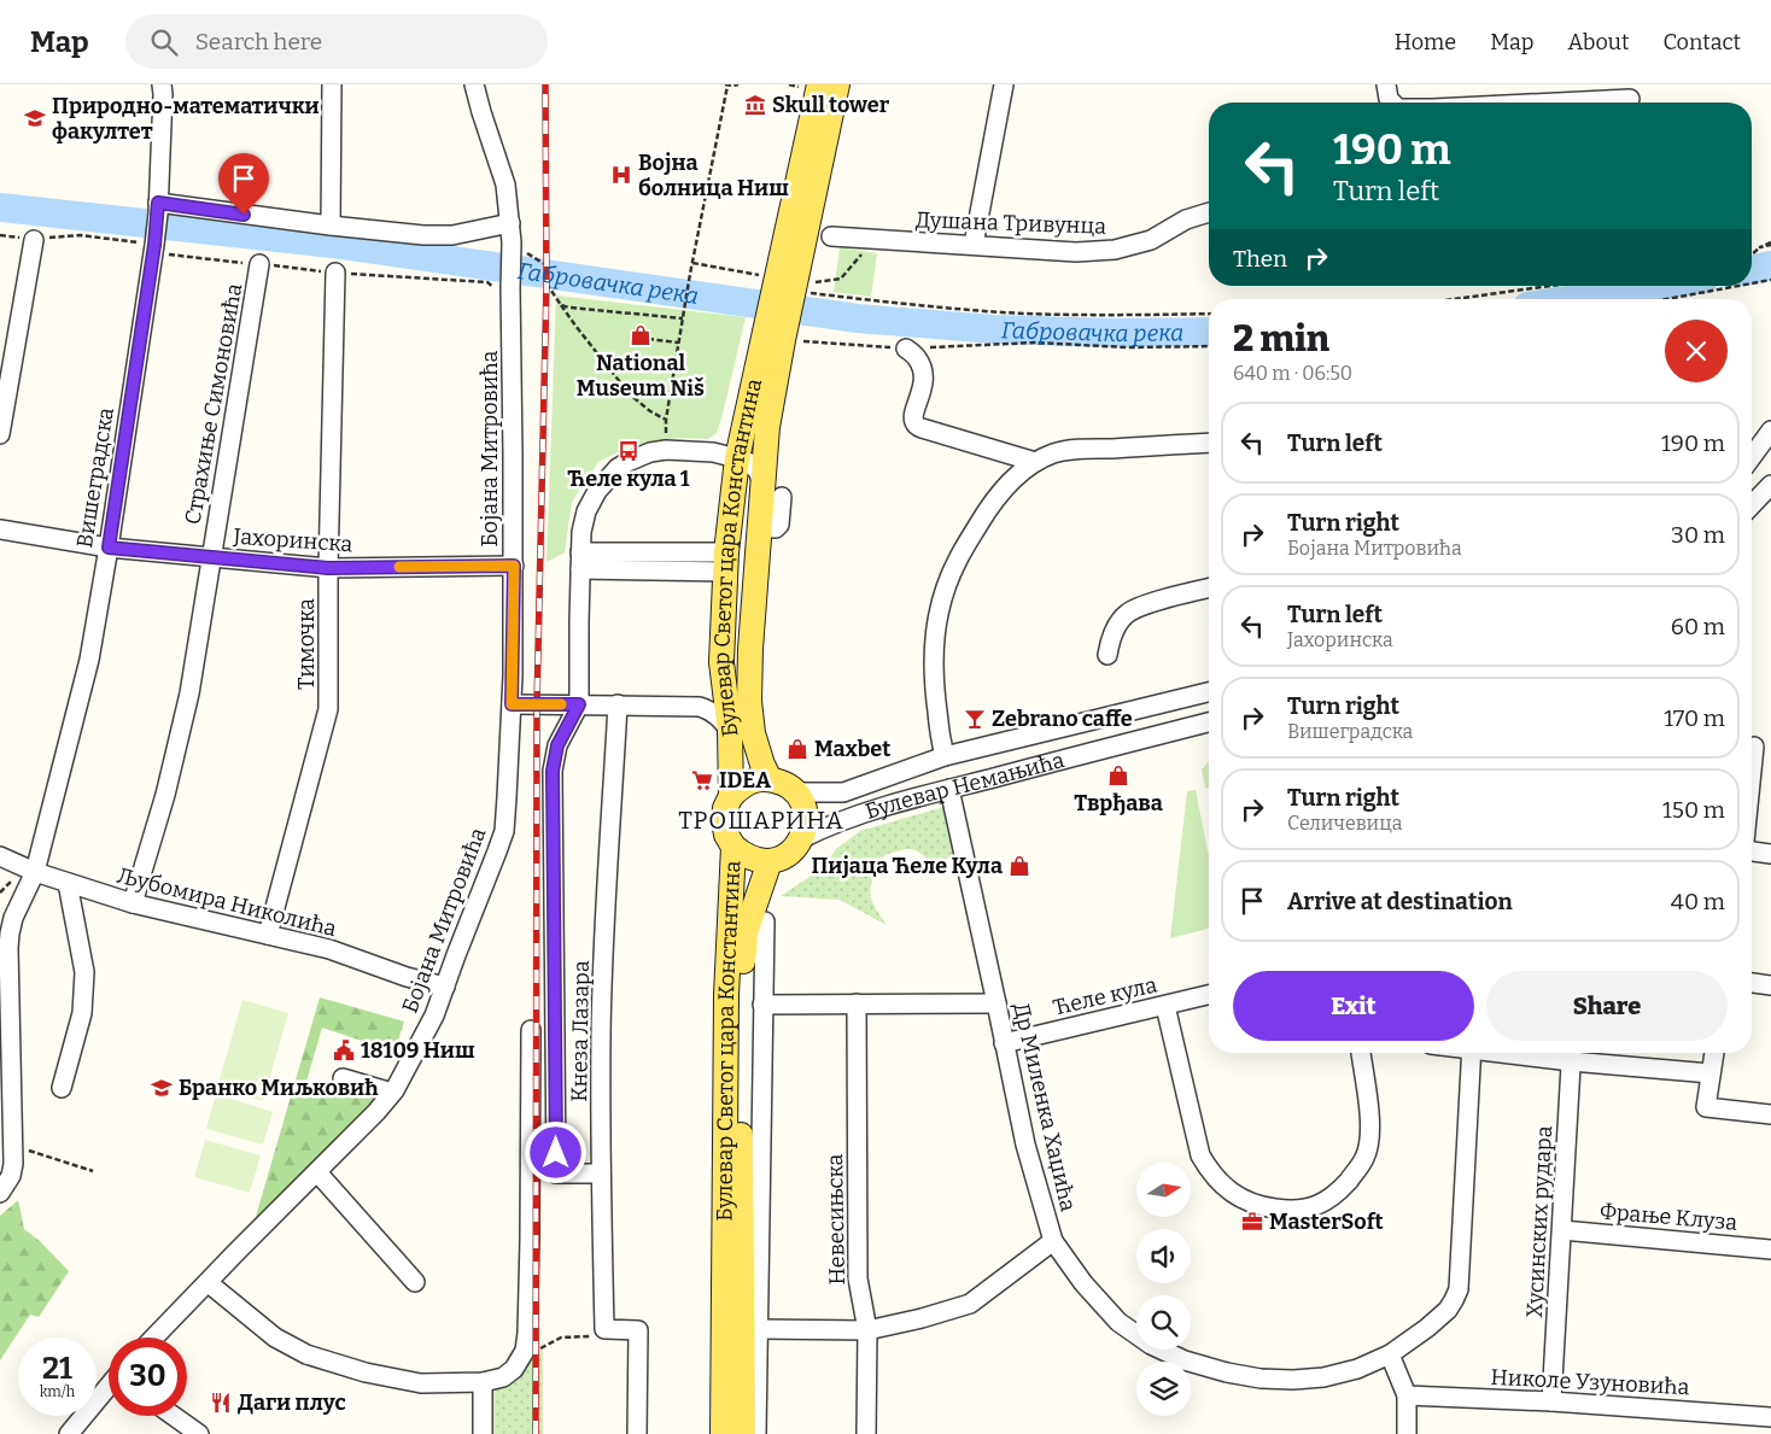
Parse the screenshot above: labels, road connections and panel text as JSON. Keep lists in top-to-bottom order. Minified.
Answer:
{"streets":{"main road":["Булевар Светог цара Константина"],"street":["Душана Тривунца","Страхиње Симоновића","Бојана Митровића","Вишеградска","Јахоринска","Тимочка","Булевар Немањића","Љубомира Николића","Ћеле кула","Кнеза Лазара","Др Миленка Хаџића","Фрање Клуза","Невесињска","Хусинских рудара","Николе Узуновића"]},"crossings":[["Страхиње Симоновића","Јахоринска"],["Страхиње Симоновића","Љубомира Николића"],["Бојана Митровића","Јахоринска"],["Бојана Митровића","Љубомира Николића"],["Вишеградска","Јахоринска"],["Вишеградска","Љубомира Николића"],["Јахоринска","Тимочка"],["Булевар Светог цара Константина","Булевар Немањића"],["Тимочка","Љубомира Николића"],["Булевар Немањића","Др Миленка Хаџића"],["Ћеле кула","Др Миленка Хаџића"],["Фрање Клуза","Хусинских рудара"],["Хусинских рудара","Николе Узуновића"]],"districts":["ТРОШАРИНА"],"water":["Габровачка река"],"places":{"museum":["Skull tower"],"school or university":["Природно-математички факултет","Бранко Миљковић"],"hospital":["Војна болница Ниш"],"shop":["National Museum Niš","Maxbet","Тврђава","Пијаца Ћеле Кула"],"bus stop":["Ћеле кула 1"],"bar":["Zebrano caffe"],"supermarket":["IDEA"],"public building":["18109 Ниш"],"office":["MasterSoft"],"restaurant":["Даги плус"]},"north":"right","page":{"header":"Map","search":"Search here","nav":["Home","Map","About","Contact"],"turn":["190 m","Turn left"],"then":"Then","heading":["2 min","640 m · 06:50"],"list":[{"name":"Turn left","value":"190 m"},{"name":"Turn right","note":"Бојана Митровића","value":"30 m"},{"name":"Turn left","note":"Јахоринска","value":"60 m"},{"name":"Turn right","note":"Вишеградска","value":"170 m"},{"name":"Turn right","note":"Селичевица","value":"150 m"},{"name":"Arrive at destination","value":"40 m"}],"buttons":["Exit","Share"],"speed":"21 km/h","limit":"30"}}
